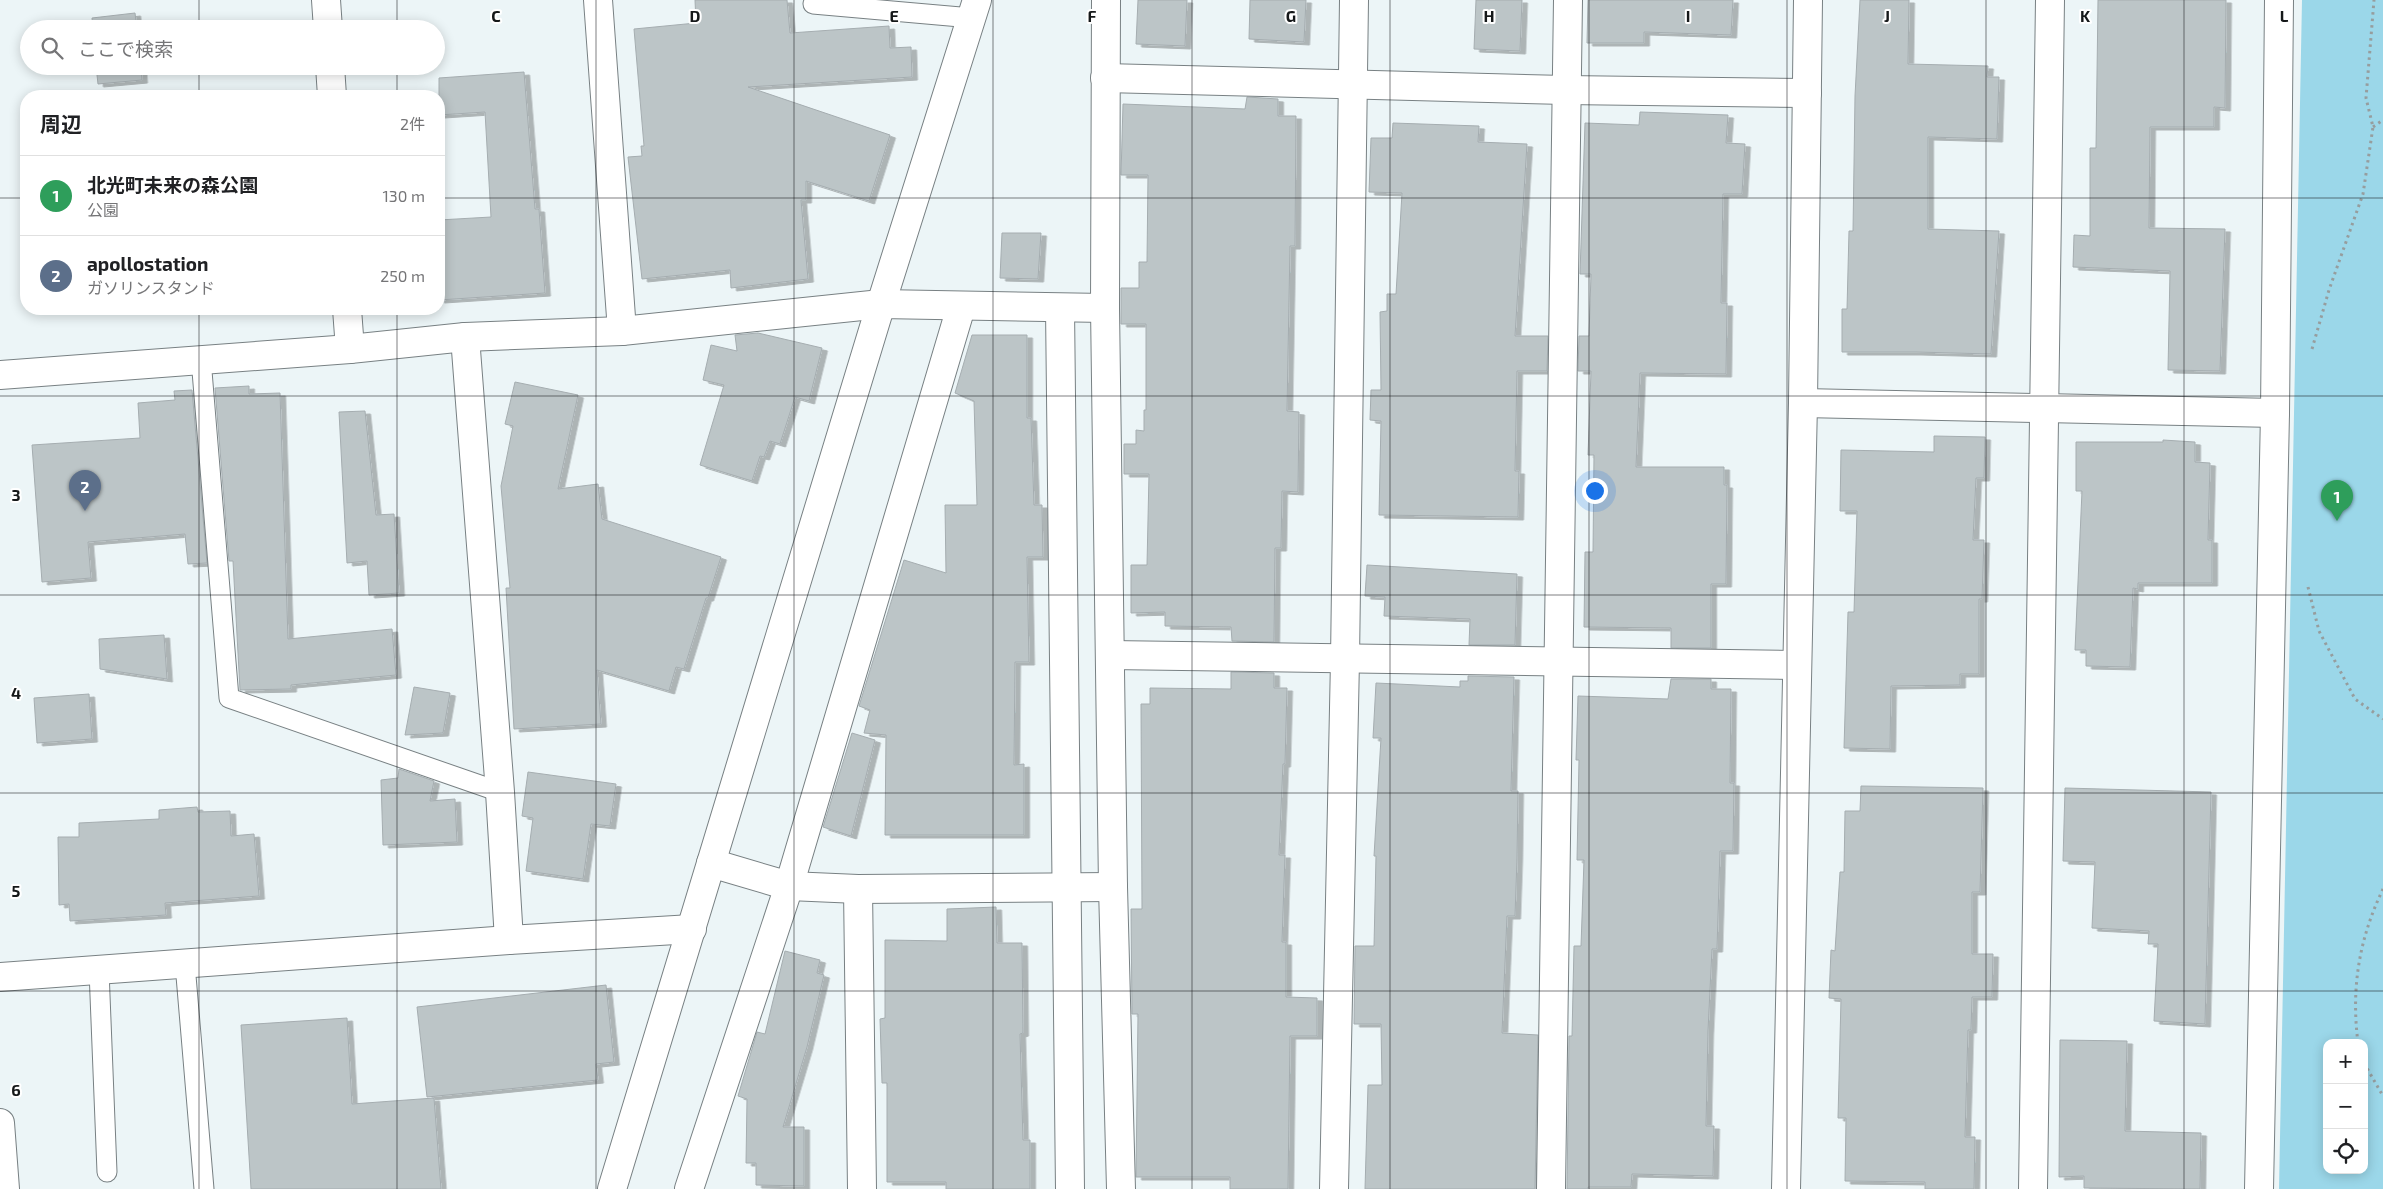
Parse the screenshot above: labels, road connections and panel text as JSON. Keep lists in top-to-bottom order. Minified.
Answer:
{"page":{"search":"ここで検索","heading":["周辺","2件"],"list":[{"mark":"1","name":"北光町未来の森公園","note":"公園","value":"130 m"},{"mark":"2","name":"apollostation","note":"ガソリンスタンド","value":"250 m"}],"pins":["2","1"],"map_buttons":["+","−"]},"grid":{"columns":["C","D","E","F","G","H","I","J","K","L"],"rows":["3","4","5","6"]}}
